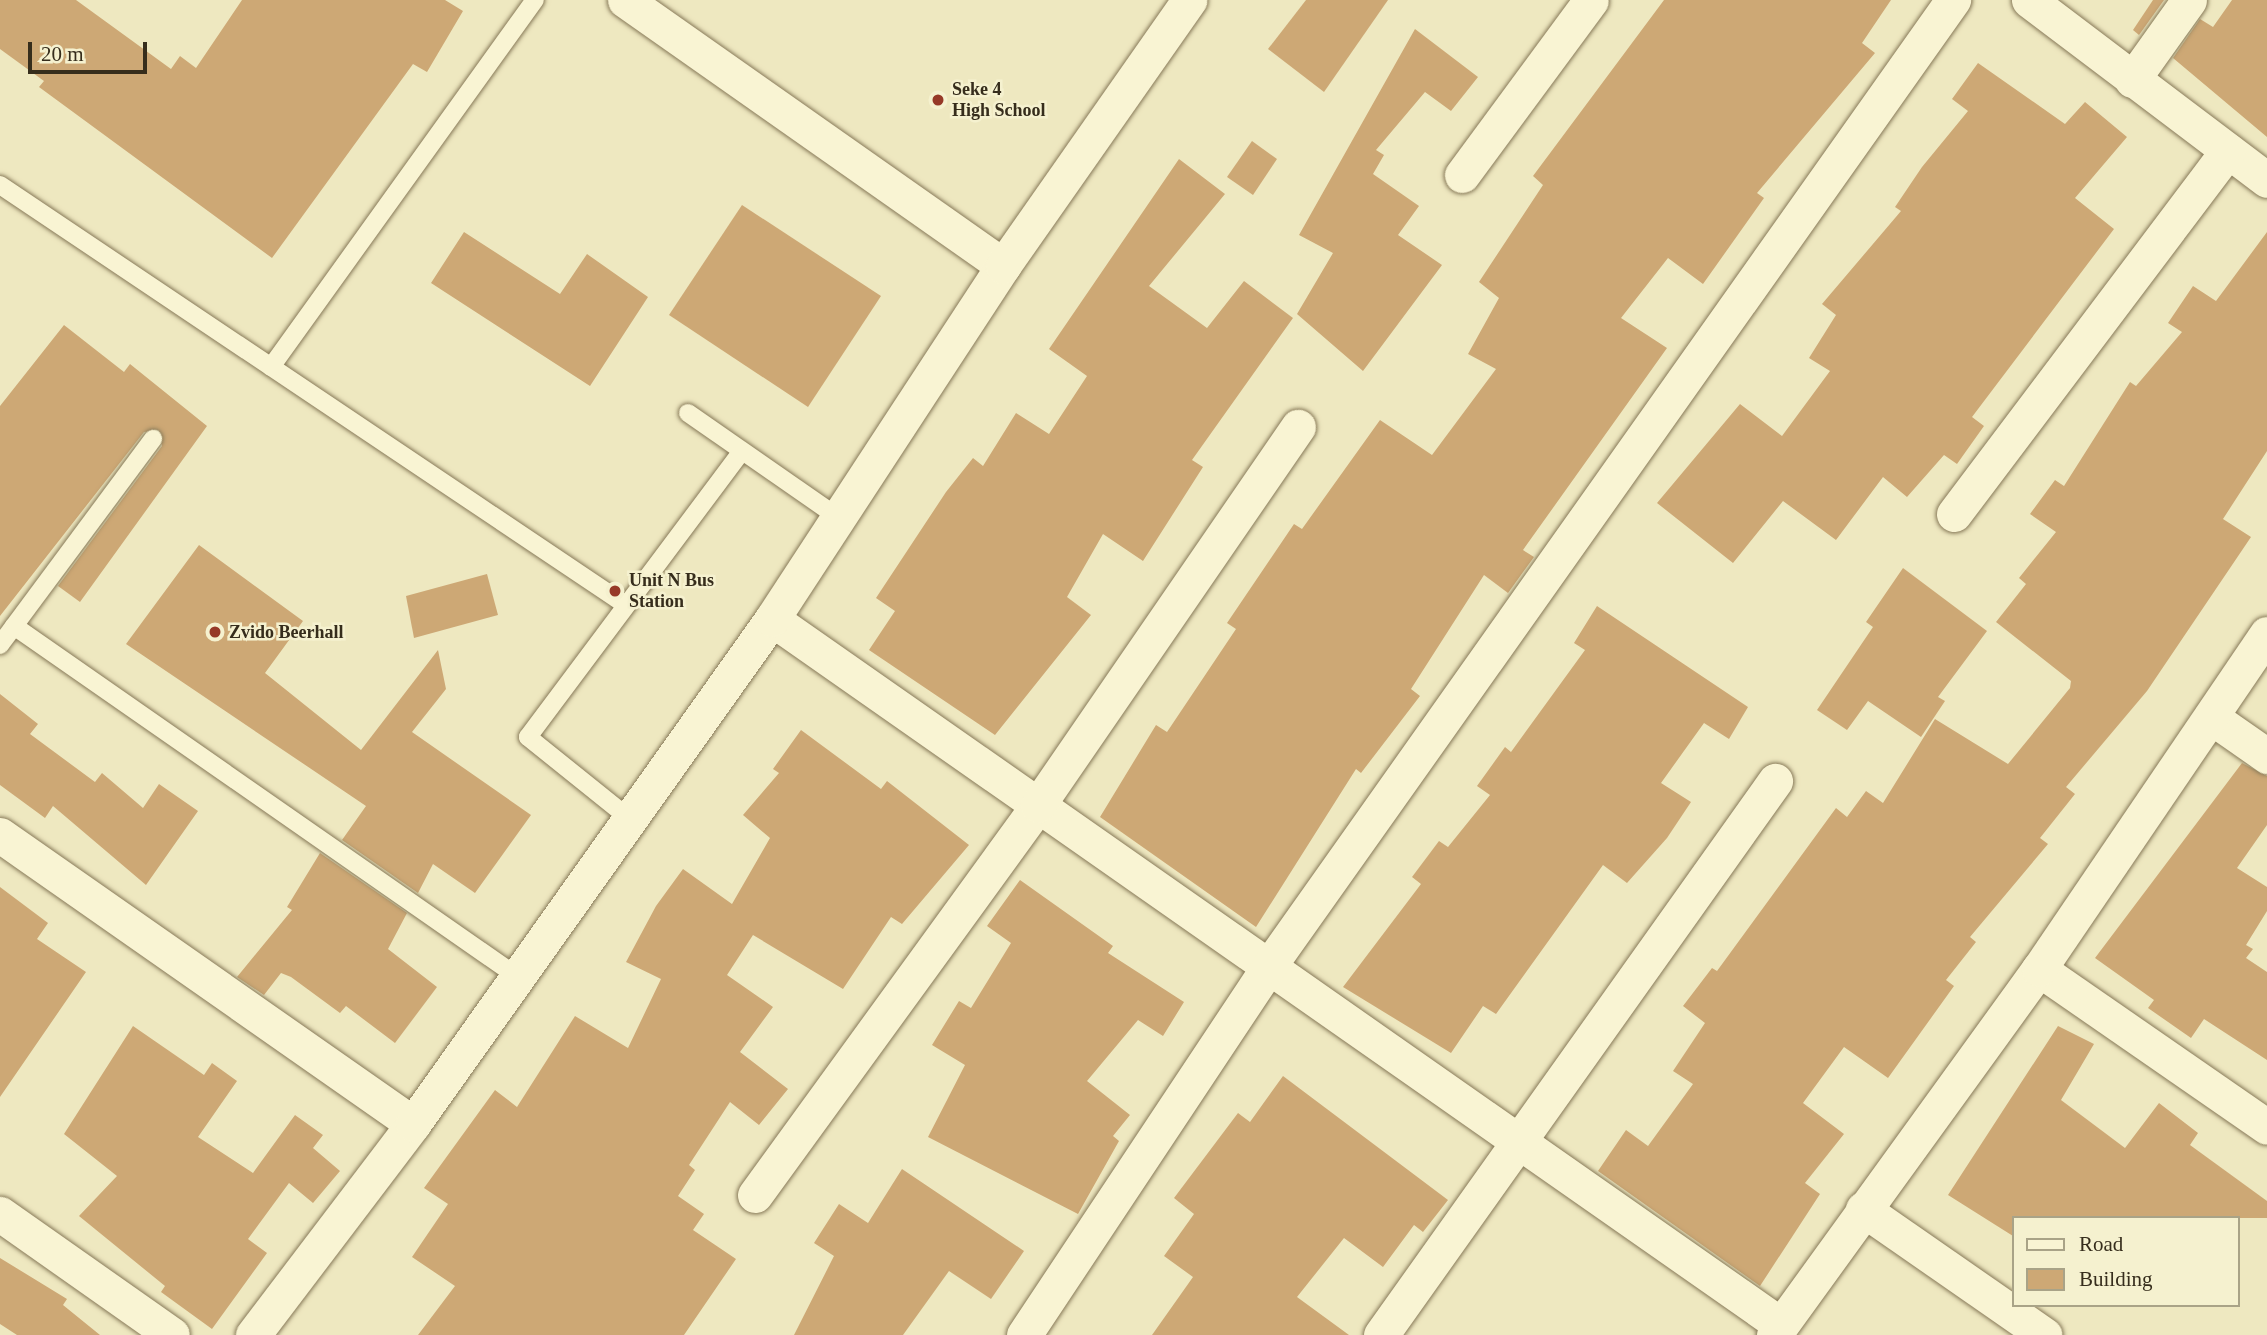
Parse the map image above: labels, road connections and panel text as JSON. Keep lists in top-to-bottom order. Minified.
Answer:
{"places":["Seke 4 High School","Unit N Bus Station","Zvido Beerhall"],"legend":["Road","Building"],"scale_bar":"20 m"}
